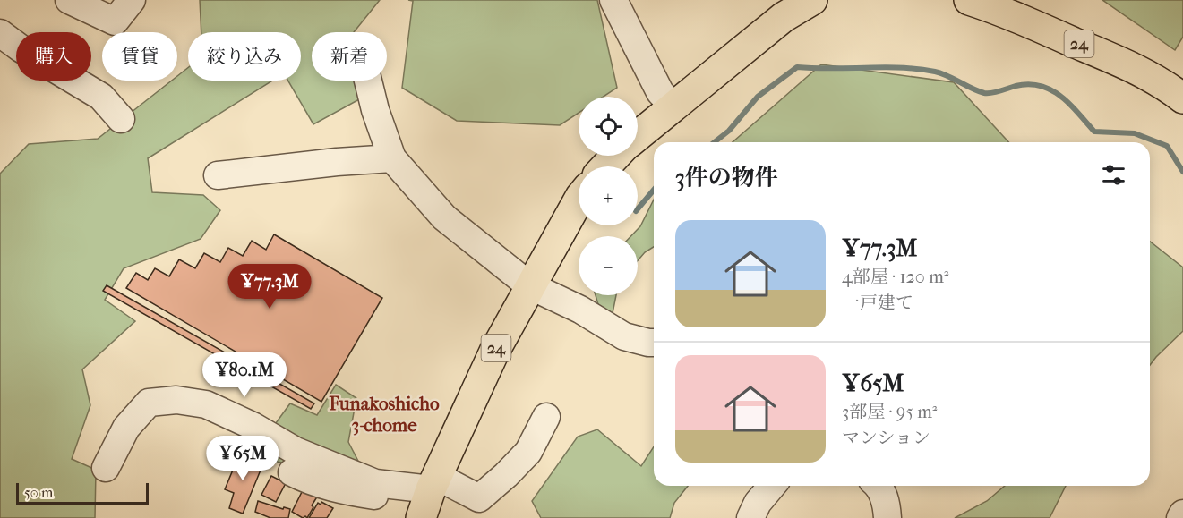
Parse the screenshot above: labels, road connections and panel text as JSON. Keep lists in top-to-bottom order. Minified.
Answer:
{"streets":{"main road":["24"]},"districts":["Funakoshicho 3-chome"],"scale_bar":"50 m","page":{"chip":["購入","賃貸","絞り込み","新着"],"map_buttons":["+","−"],"heading":"3件の物件","list":[{"name":"¥77.3M","note":"4部屋 · 120 m² · 一戸建て"},{"name":"¥65M","note":"3部屋 · 95 m² · マンション"}],"price":["¥77.3M","¥80.1M","¥65M"],"scale":"50 m"}}
